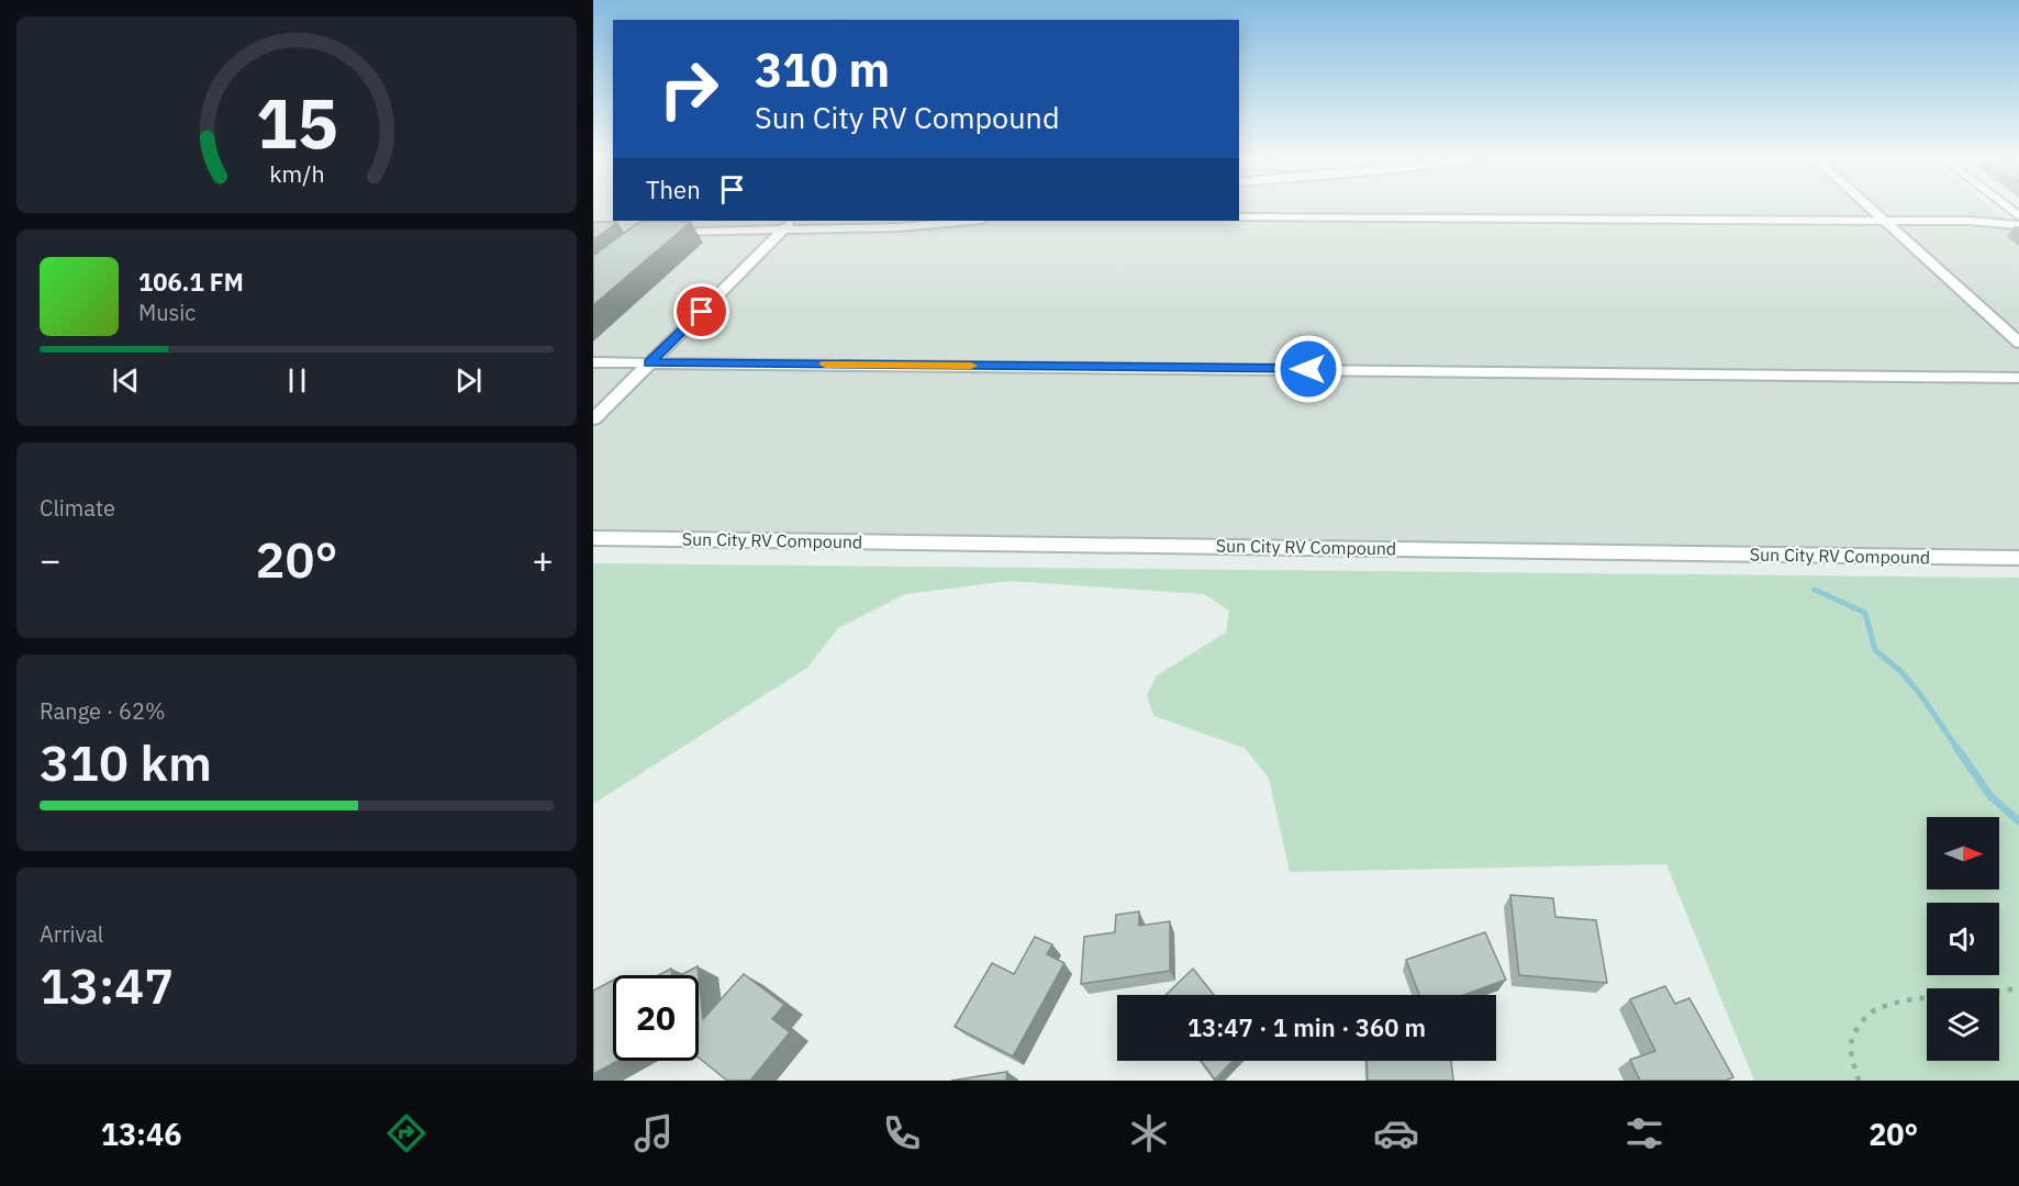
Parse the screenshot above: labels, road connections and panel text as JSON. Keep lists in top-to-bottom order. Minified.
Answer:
{"streets":{"street":["Sun City RV Compound"]},"north":"right","page":{"turn":["310 m","Sun City RV Compound"],"then":"Then","song":["106.1 FM","Music"],"tile":["Climate",["Range · 62%","310 km"],["Arrival","13:47"]],"heat":["−","20°","+"],"limit":"20","trip":"13:47 · 1 min · 360 m","tabs":["13:46","20°"],"gauge":["15","km/h"]}}
